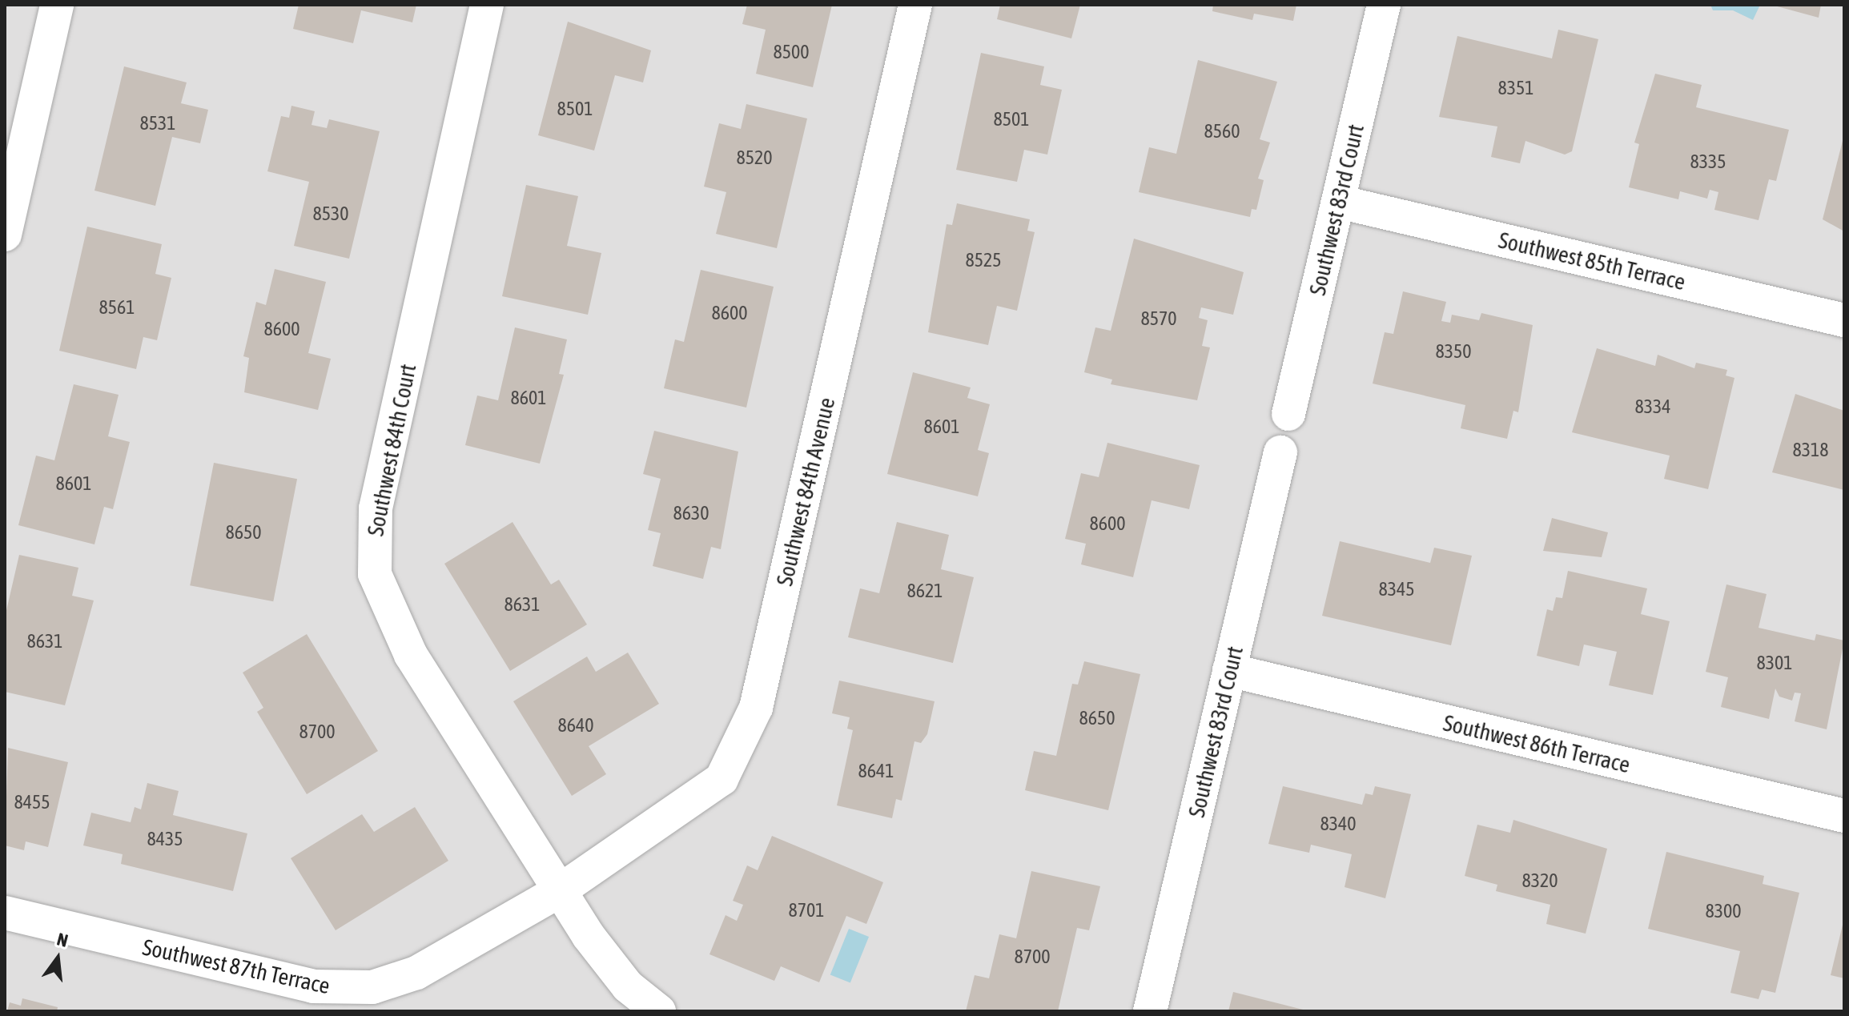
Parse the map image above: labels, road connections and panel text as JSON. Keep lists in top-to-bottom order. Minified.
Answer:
{"streets":{"street":["Southwest 83rd Court","Southwest 85th Terrace","Southwest 84th Court","Southwest 84th Avenue","Southwest 86th Terrace","Southwest 87th Terrace"]},"crossings":[["Southwest 83rd Court","Southwest 85th Terrace"],["Southwest 83rd Court","Southwest 86th Terrace"],["Southwest 84th Court","Southwest 84th Avenue"],["Southwest 84th Court","Southwest 87th Terrace"],["Southwest 84th Avenue","Southwest 87th Terrace"]],"house_numbers":["8500","8351","8501","8501","8531","8560","8520","8335","8530","8525","8561","8600","8570","8600","8350","8601","8334","8601","8318","8601","8630","8600","8650","8345","8621","8631","8631","8301","8650","8640","8700","8641","8455","8340","8435","8320","8701","8300","8700"],"north":"top"}
